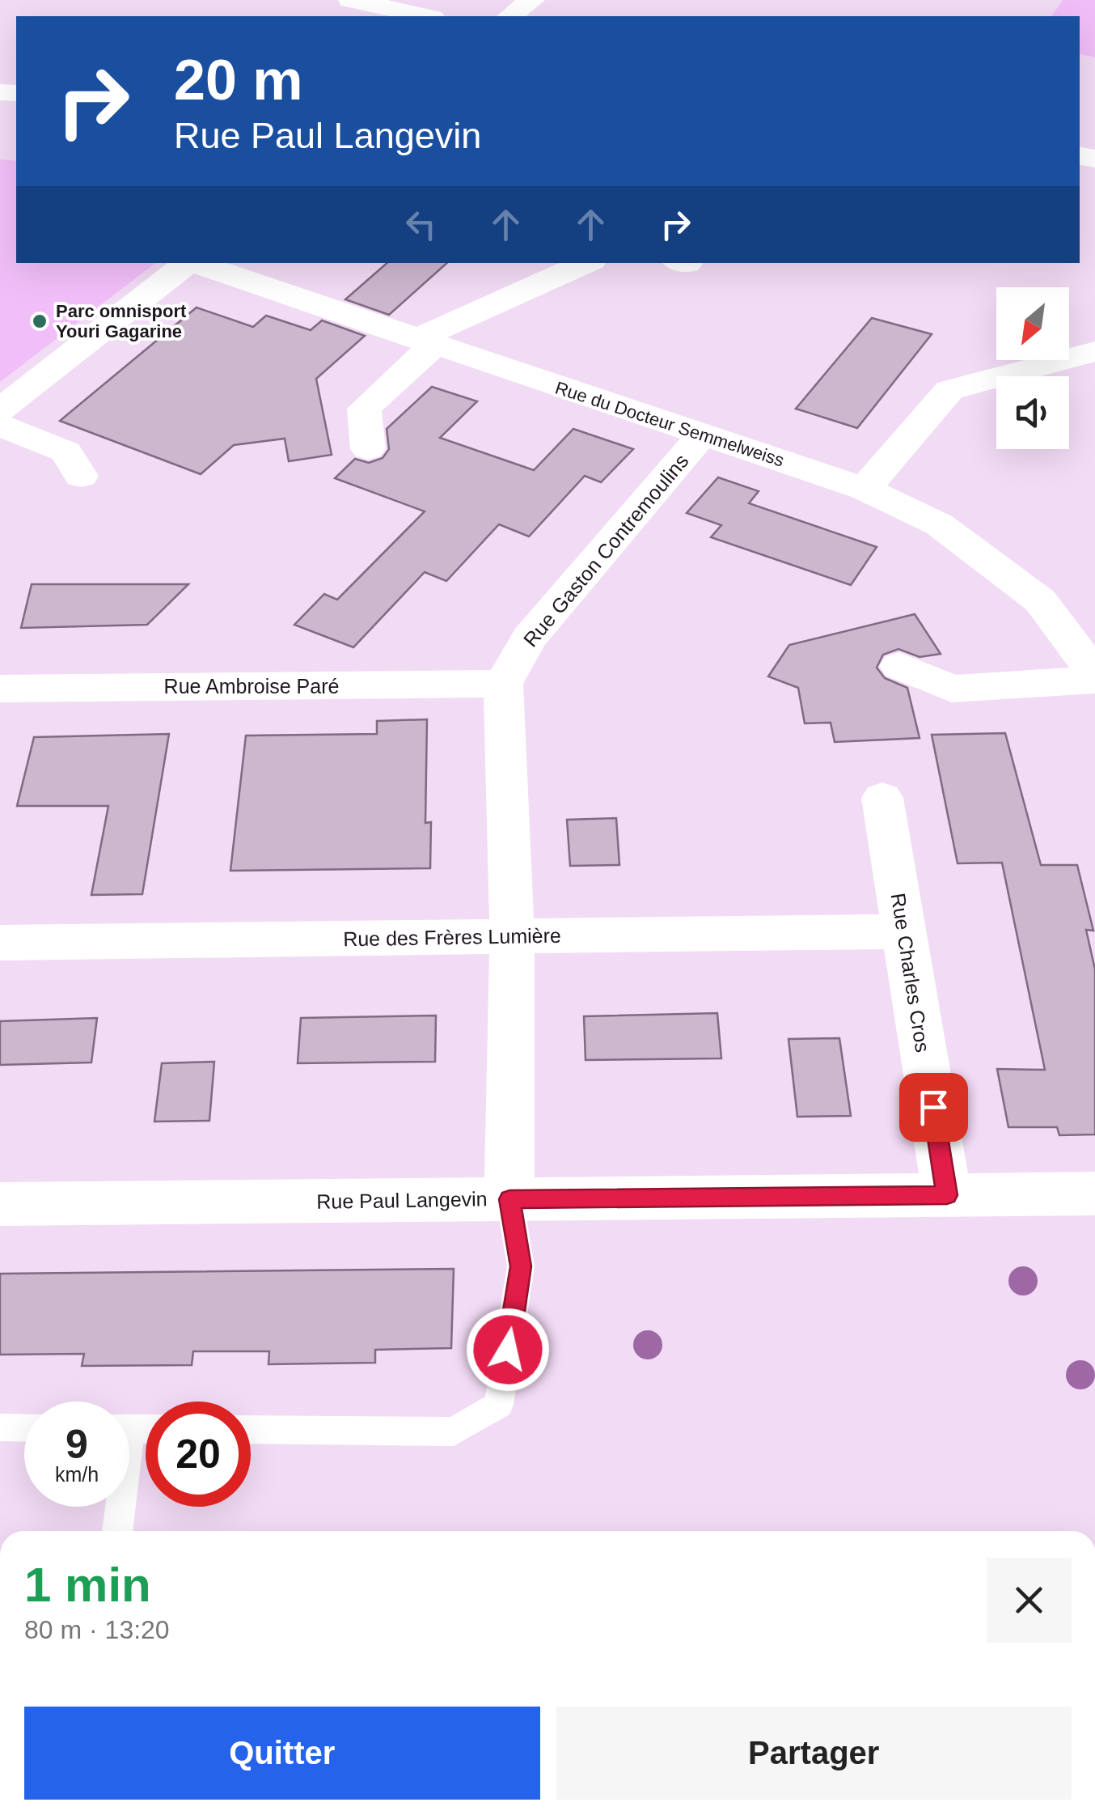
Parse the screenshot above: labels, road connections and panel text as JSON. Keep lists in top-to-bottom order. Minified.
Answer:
{"streets":{"street":["Rue du Docteur Semmelweiss","Rue Gaston Contremoulins","Rue Ambroise Paré","Rue des Frères Lumière","Rue Charles Cros","Rue Paul Langevin"]},"crossings":[["Rue du Docteur Semmelweiss","Rue Gaston Contremoulins"],["Rue Gaston Contremoulins","Rue Ambroise Paré"],["Rue des Frères Lumière","Rue Charles Cros"],["Rue Charles Cros","Rue Paul Langevin"]],"places":["Parc omnisport Youri Gagarine"],"north":"bottom left","page":{"turn":["20 m","Rue Paul Langevin"],"speed":"9 km/h","limit":"20","heading":["1 min","80 m · 13:20"],"buttons":["Quitter","Partager"]}}
